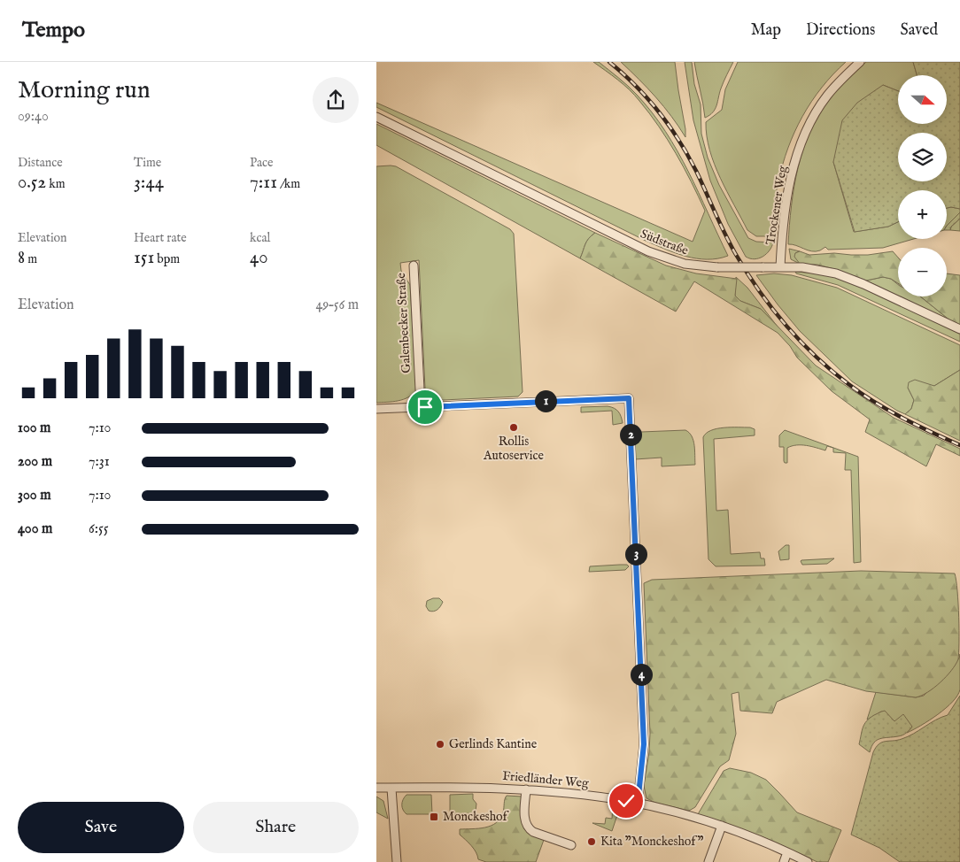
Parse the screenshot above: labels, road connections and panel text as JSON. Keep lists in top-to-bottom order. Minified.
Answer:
{"streets":{"street":["Trockener Weg","Südstraße","Galenbecker Straße","Friedländer Weg"]},"crossings":[["Trockener Weg","Südstraße"]],"places":{"other":["Rollis Autoservice","Gerlinds Kantine","Kita \"Monckeshof\""],"transit":["Monckeshof"]},"north":"right","page":{"header":"Tempo","nav":["Map","Directions","Saved"],"heading":["Morning run","09:40"],"map_buttons":["+","−"],"stats":[["Distance","0.52 km"],["Time","3:44"],["Pace","7:11 /km"],["Elevation","8 m"],["Heart rate","151 bpm"],["kcal","40"]],"chart":["Elevation","49–56 m"],"pins":["1","2","3","4"],"list":[{"name":"100 m","note":"7:10"},{"name":"200 m","note":"7:31"},{"name":"300 m","note":"7:10"},{"name":"400 m","note":"6:55"}],"buttons":["Save","Share"]}}
